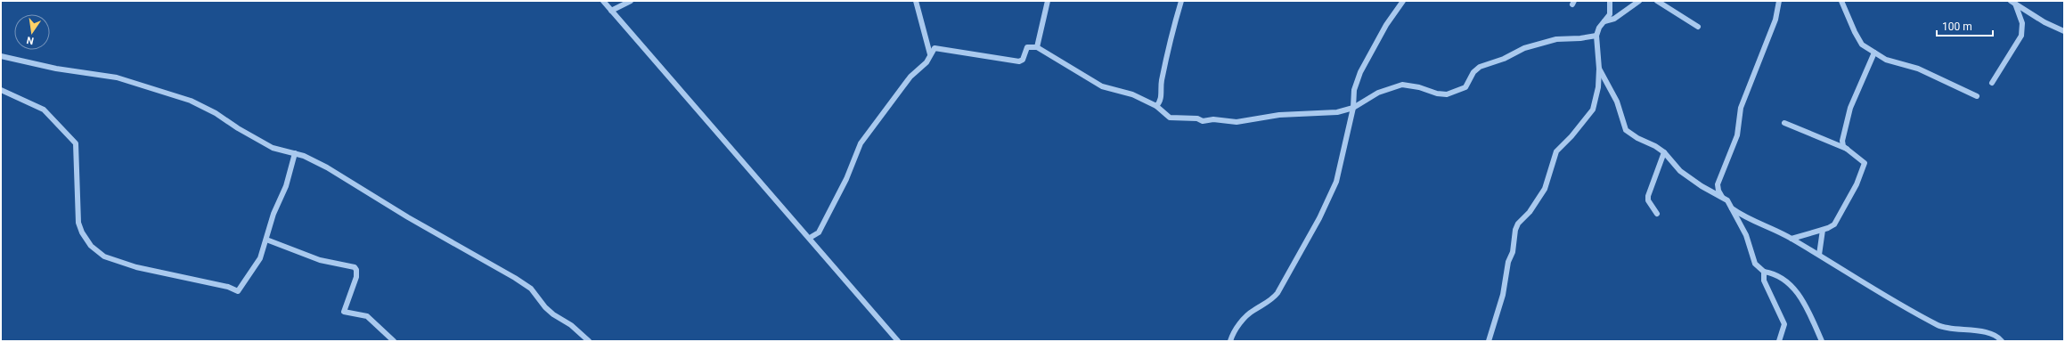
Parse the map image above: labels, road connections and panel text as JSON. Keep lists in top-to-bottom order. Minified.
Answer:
{"scale_bar":"100 m","north":"bottom"}
